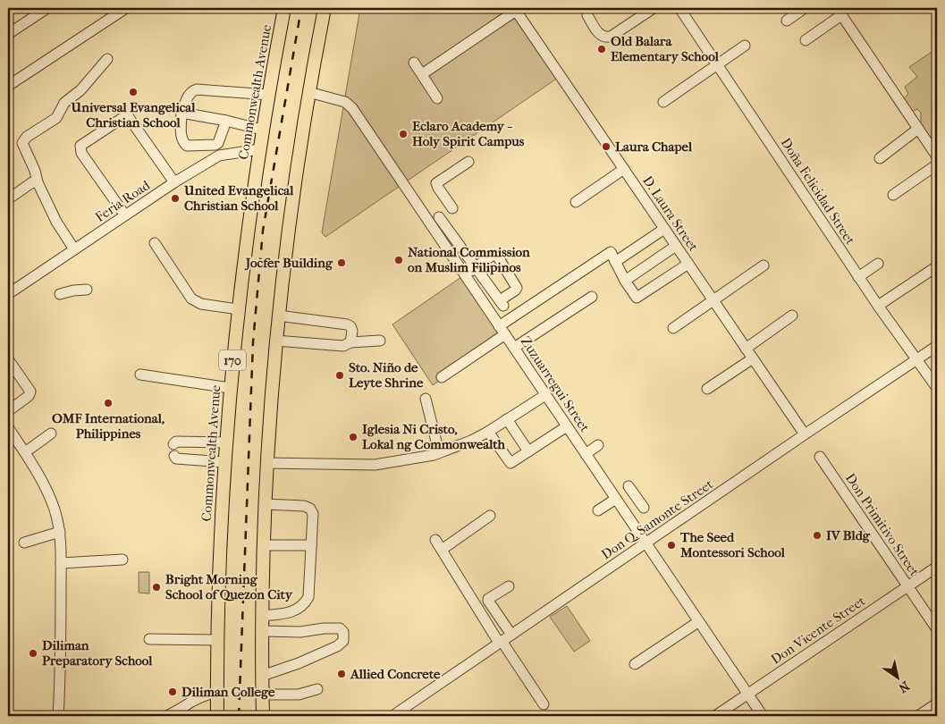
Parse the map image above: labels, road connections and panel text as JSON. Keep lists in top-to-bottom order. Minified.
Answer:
{"streets":{"main road":["Commonwealth Avenue","170"],"street":["Doña Felicidad Street","Feria Road","D. Laura Street","Zuzuarregui Street","Don Q. Samonte Street","Don Primitivo Street","Don Vicente Street"]},"crossings":[["Commonwealth Avenue","Feria Road"],["Doña Felicidad Street","Don Q. Samonte Street"],["D. Laura Street","Don Q. Samonte Street"],["Zuzuarregui Street","Don Q. Samonte Street"],["Zuzuarregui Street","Don Vicente Street"],["Don Primitivo Street","Don Vicente Street"]],"places":["Old Balara Elementary School","Universal Evangelical Christian School","Eclaro Academy - Holy Spirit Campus","Laura Chapel","United Evangelical Christian School","National Commission on Muslim Filipinos","Jocfer Building","Sto. Niño de Leyte Shrine","OMF International, Philippines","Iglesia Ni Cristo, Lokal ng Commonwealth","IV Bldg","The Seed Montessori School","Bright Morning School of Quezon City","Diliman Preparatory School","Allied Concrete","Diliman College"],"north":"bottom right"}
